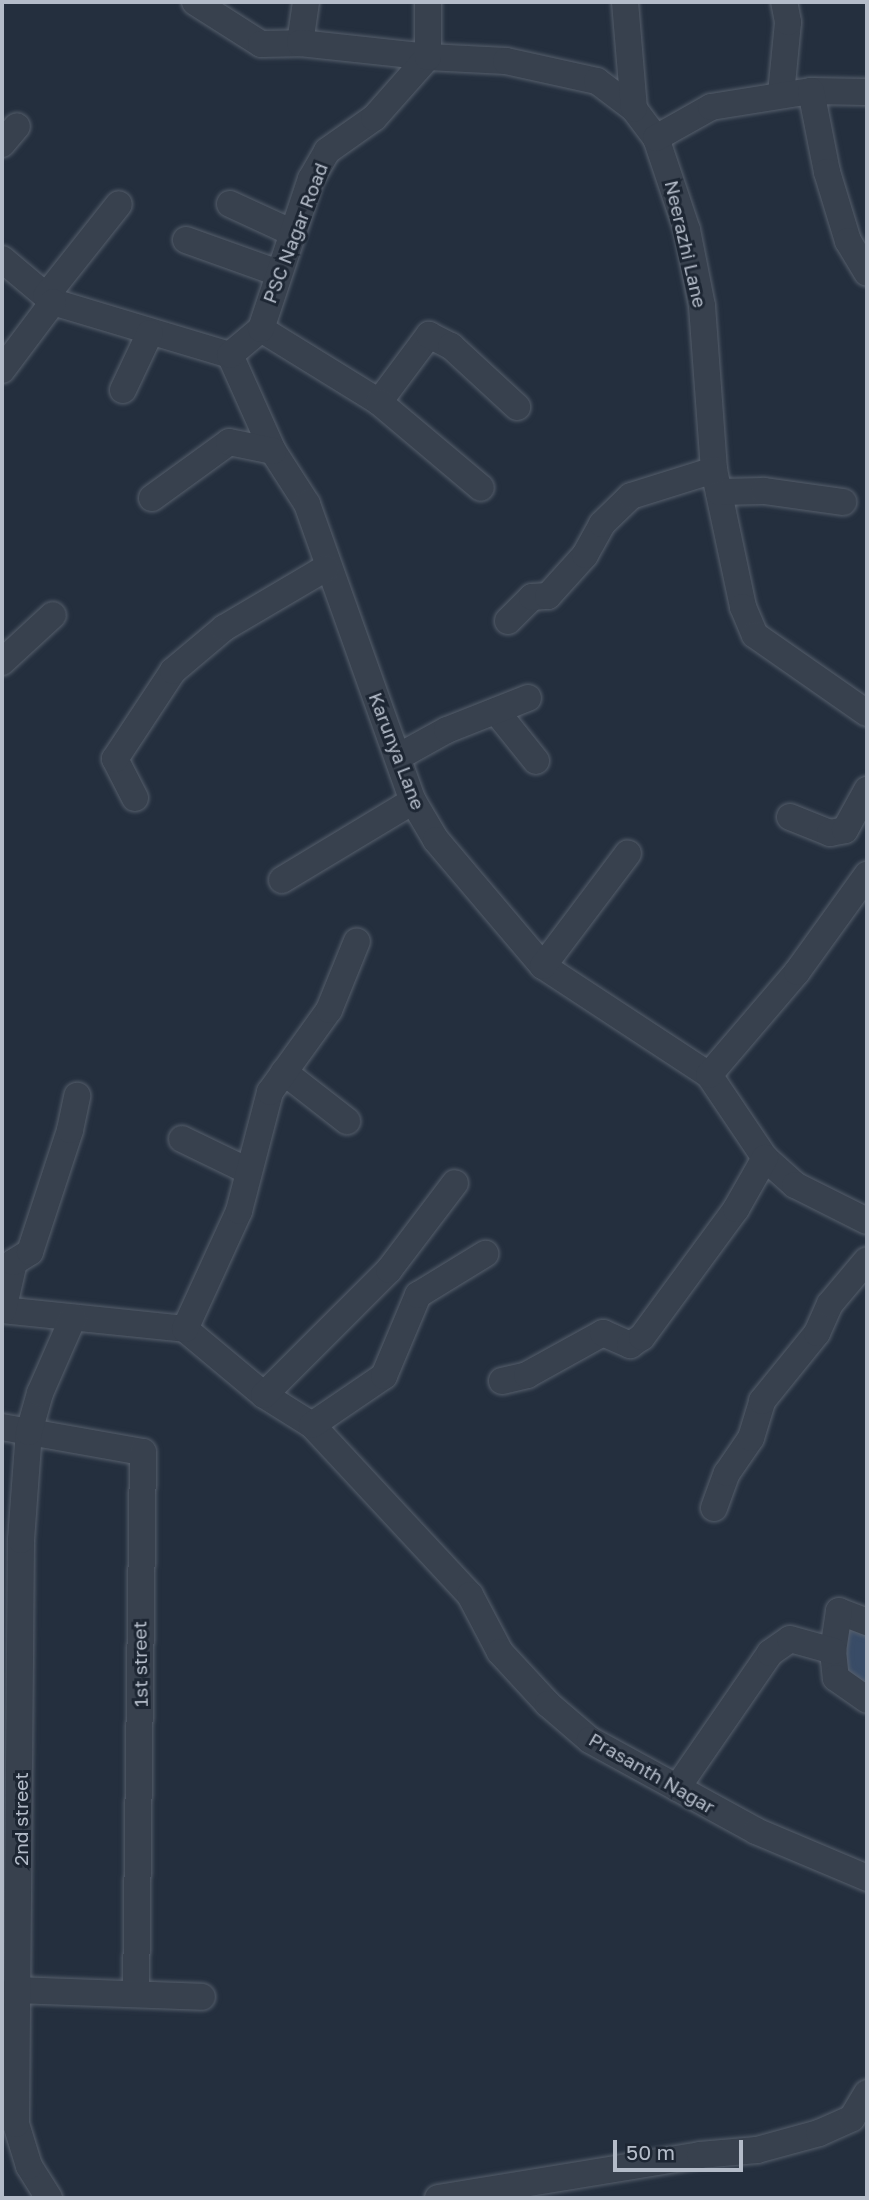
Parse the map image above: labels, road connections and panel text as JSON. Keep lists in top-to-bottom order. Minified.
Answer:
{"streets":{"street":["PSC Nagar Road","Neerazhi Lane","Karunya Lane","1st street","Prasanth Nagar","2nd street"]},"crossings":[["PSC Nagar Road","Neerazhi Lane"],["PSC Nagar Road","Karunya Lane"],["1st street","2nd street"]],"scale_bar":"50 m"}
